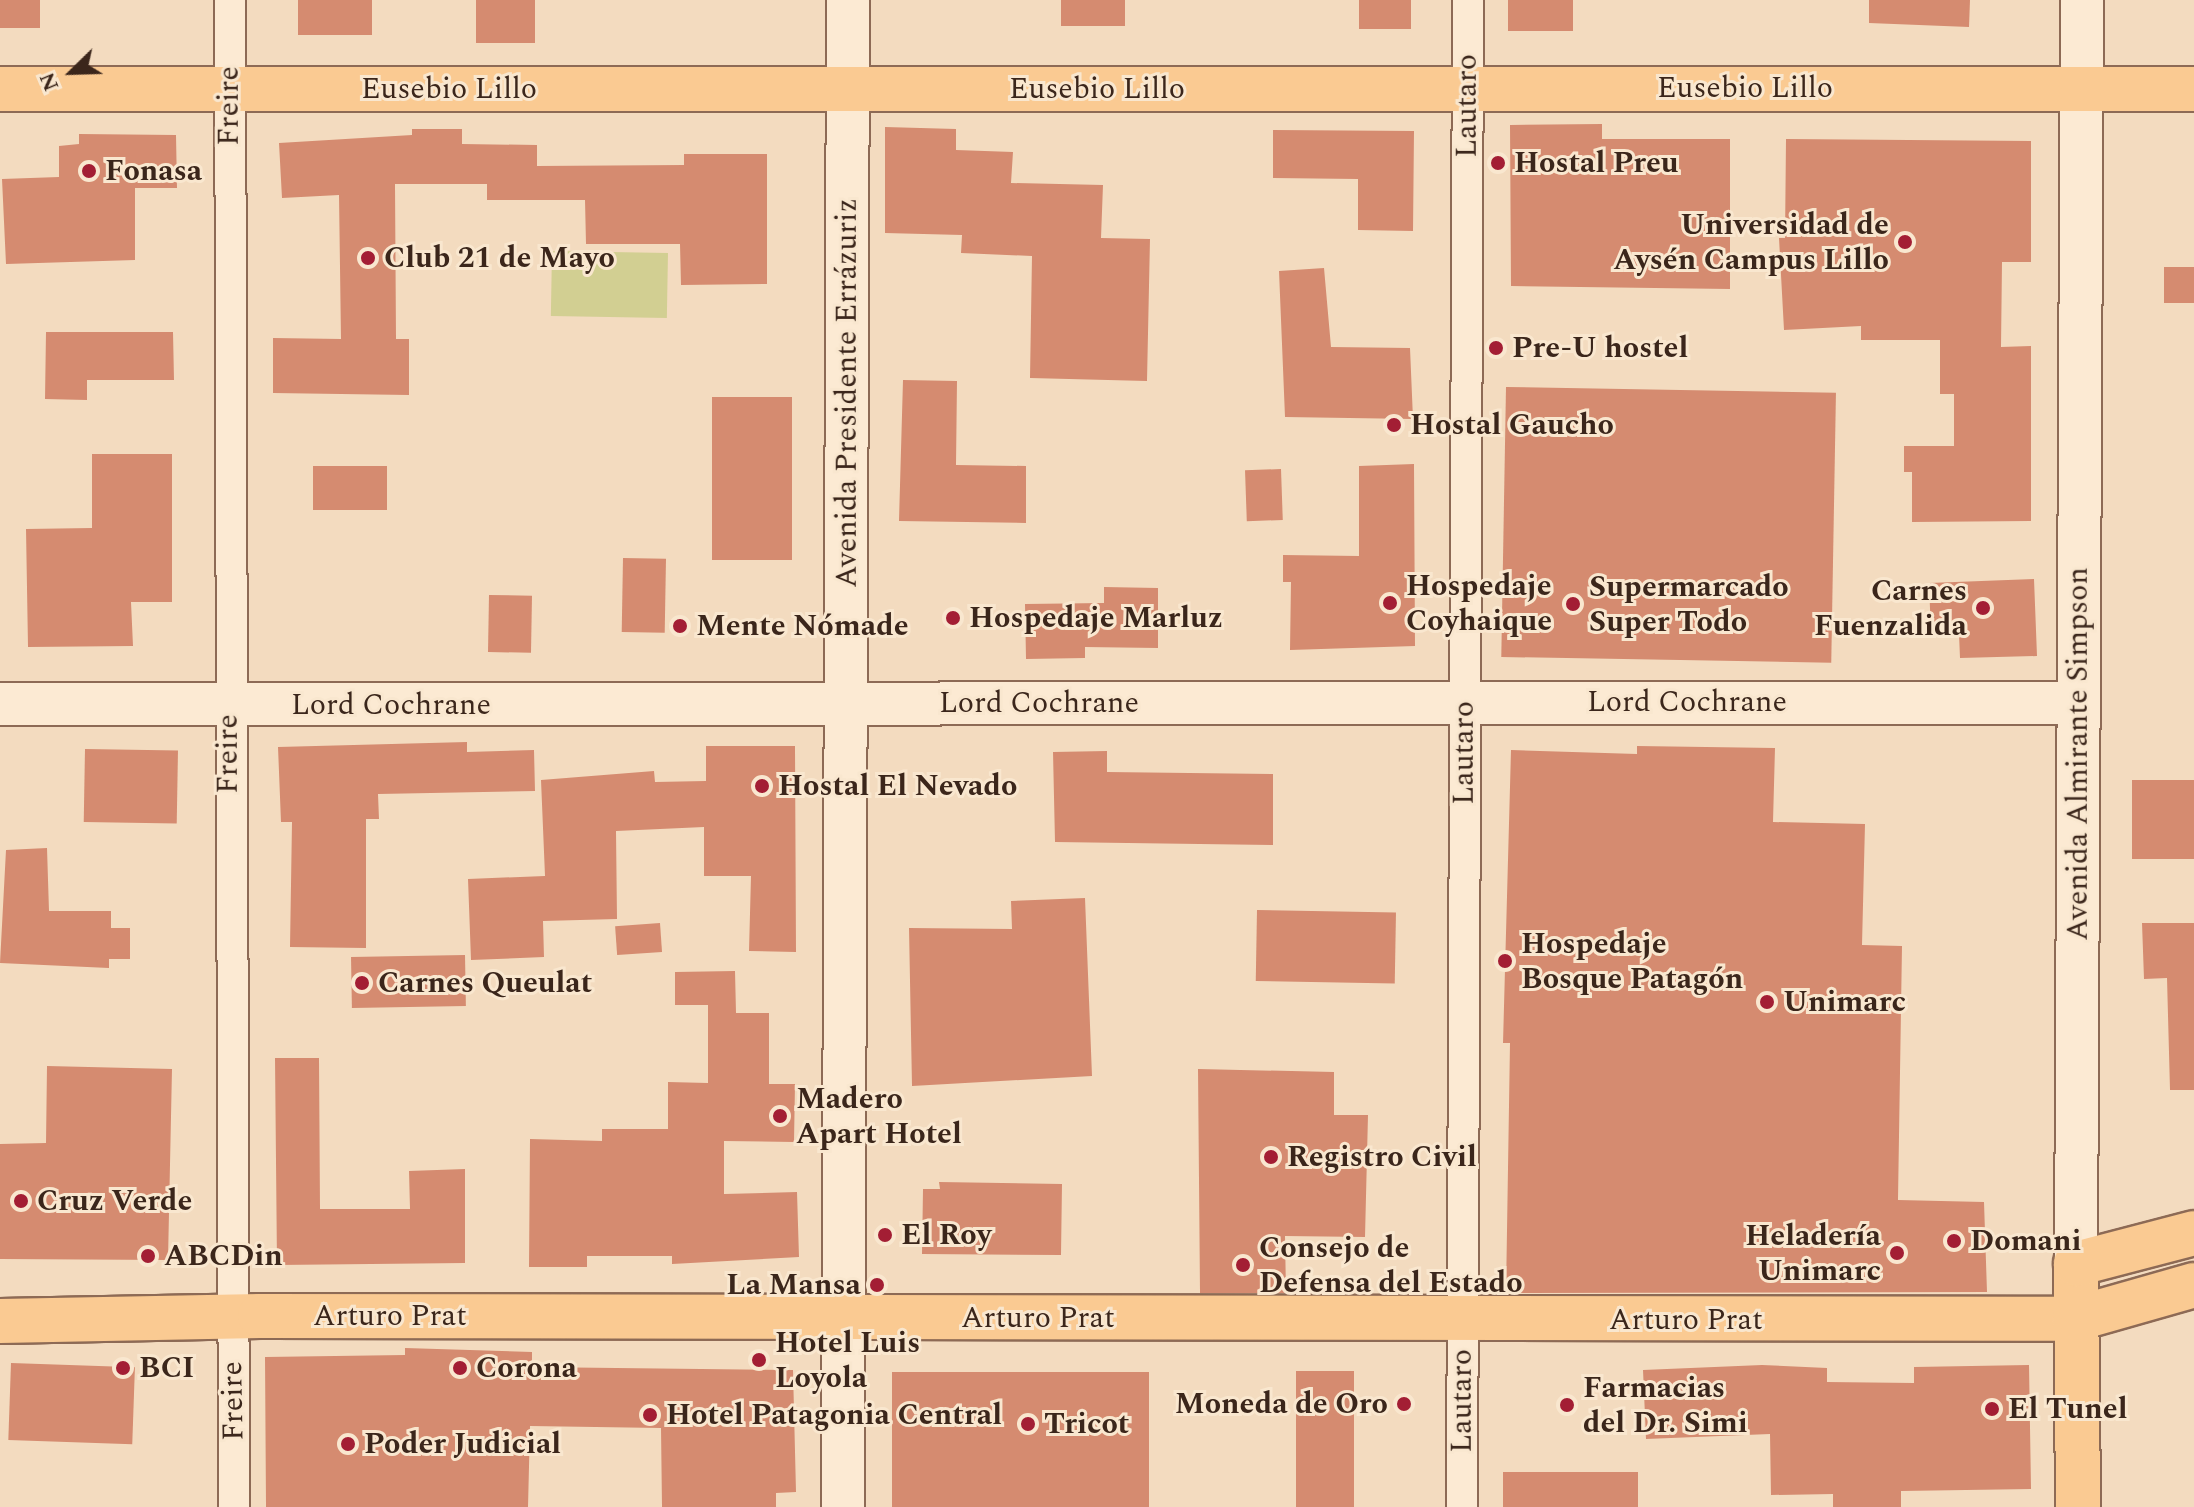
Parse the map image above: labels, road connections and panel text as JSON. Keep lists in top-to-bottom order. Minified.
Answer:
{"streets":{"main road":["Eusebio Lillo","Avenida Presidente Errázuriz","Lord Cochrane","Avenida Almirante Simpson","Arturo Prat"],"street":["Freire","Lautaro"]},"crossings":[["Eusebio Lillo","Freire"],["Eusebio Lillo","Lautaro"],["Eusebio Lillo","Avenida Presidente Errázuriz"],["Eusebio Lillo","Avenida Almirante Simpson"],["Freire","Lord Cochrane"],["Freire","Arturo Prat"],["Lautaro","Lord Cochrane"],["Lautaro","Arturo Prat"],["Avenida Presidente Errázuriz","Lord Cochrane"],["Avenida Presidente Errázuriz","Arturo Prat"],["Lord Cochrane","Avenida Almirante Simpson"],["Avenida Almirante Simpson","Arturo Prat"]],"places":["Hostal Preu","Fonasa","Universidad de Aysén Campus Lillo","Club 21 de Mayo","Pre-U hostel","Hostal Gaucho","Hospedaje Coyhaique","Supermarcado Super Todo","Carnes Fuenzalida","Hospedaje Marluz","Mente Nómade","Hostal El Nevado","Hospedaje Bosque Patagón","Carnes Queulat","Unimarc","Madero Apart Hotel","Registro Civil","Cruz Verde","El Roy","Domani","Heladería Unimarc","ABCDin","Consejo de Defensa del Estado","La Mansa","Hotel Luis Loyola","BCI","Corona","Moneda de Oro","Farmacias del Dr. Simi","El Tunel","Hotel Patagonia Central","Tricot","Poder Judicial"],"north":"bottom left"}
